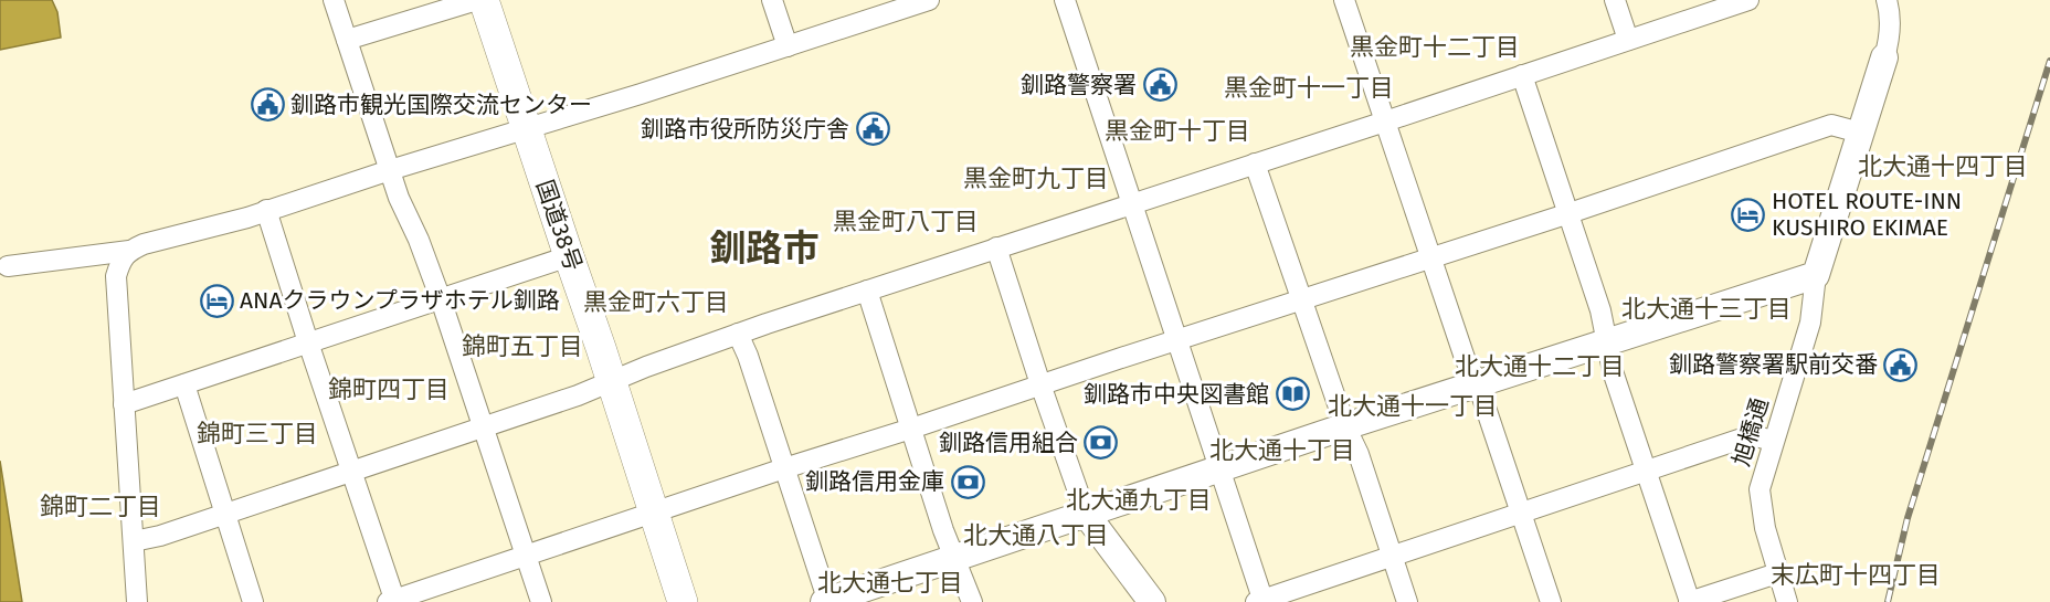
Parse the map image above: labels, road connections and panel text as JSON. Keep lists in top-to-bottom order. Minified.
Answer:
{"streets":{"highway":["国道38号"],"street":["旭橋通"]},"districts":["黒金町十二丁目","黒金町十一丁目","黒金町十丁目","北大通十四丁目","黒金町九丁目","黒金町八丁目","釧路市","黒金町六丁目","北大通十三丁目","錦町五丁目","北大通十二丁目","錦町四丁目","北大通十一丁目","錦町三丁目","北大通十丁目","北大通九丁目","錦町二丁目","北大通八丁目","末広町十四丁目","北大通七丁目"],"places":{"public building":["釧路警察署","釧路市観光国際交流センター","釧路市役所防災庁舎","釧路警察署駅前交番"],"hotel":["HOTEL ROUTE-INN KUSHIRO EKIMAE","ANAクラウンプラザホテル釧路"],"library":["釧路市中央図書館"],"bank":["釧路信用組合","釧路信用金庫"]}}
